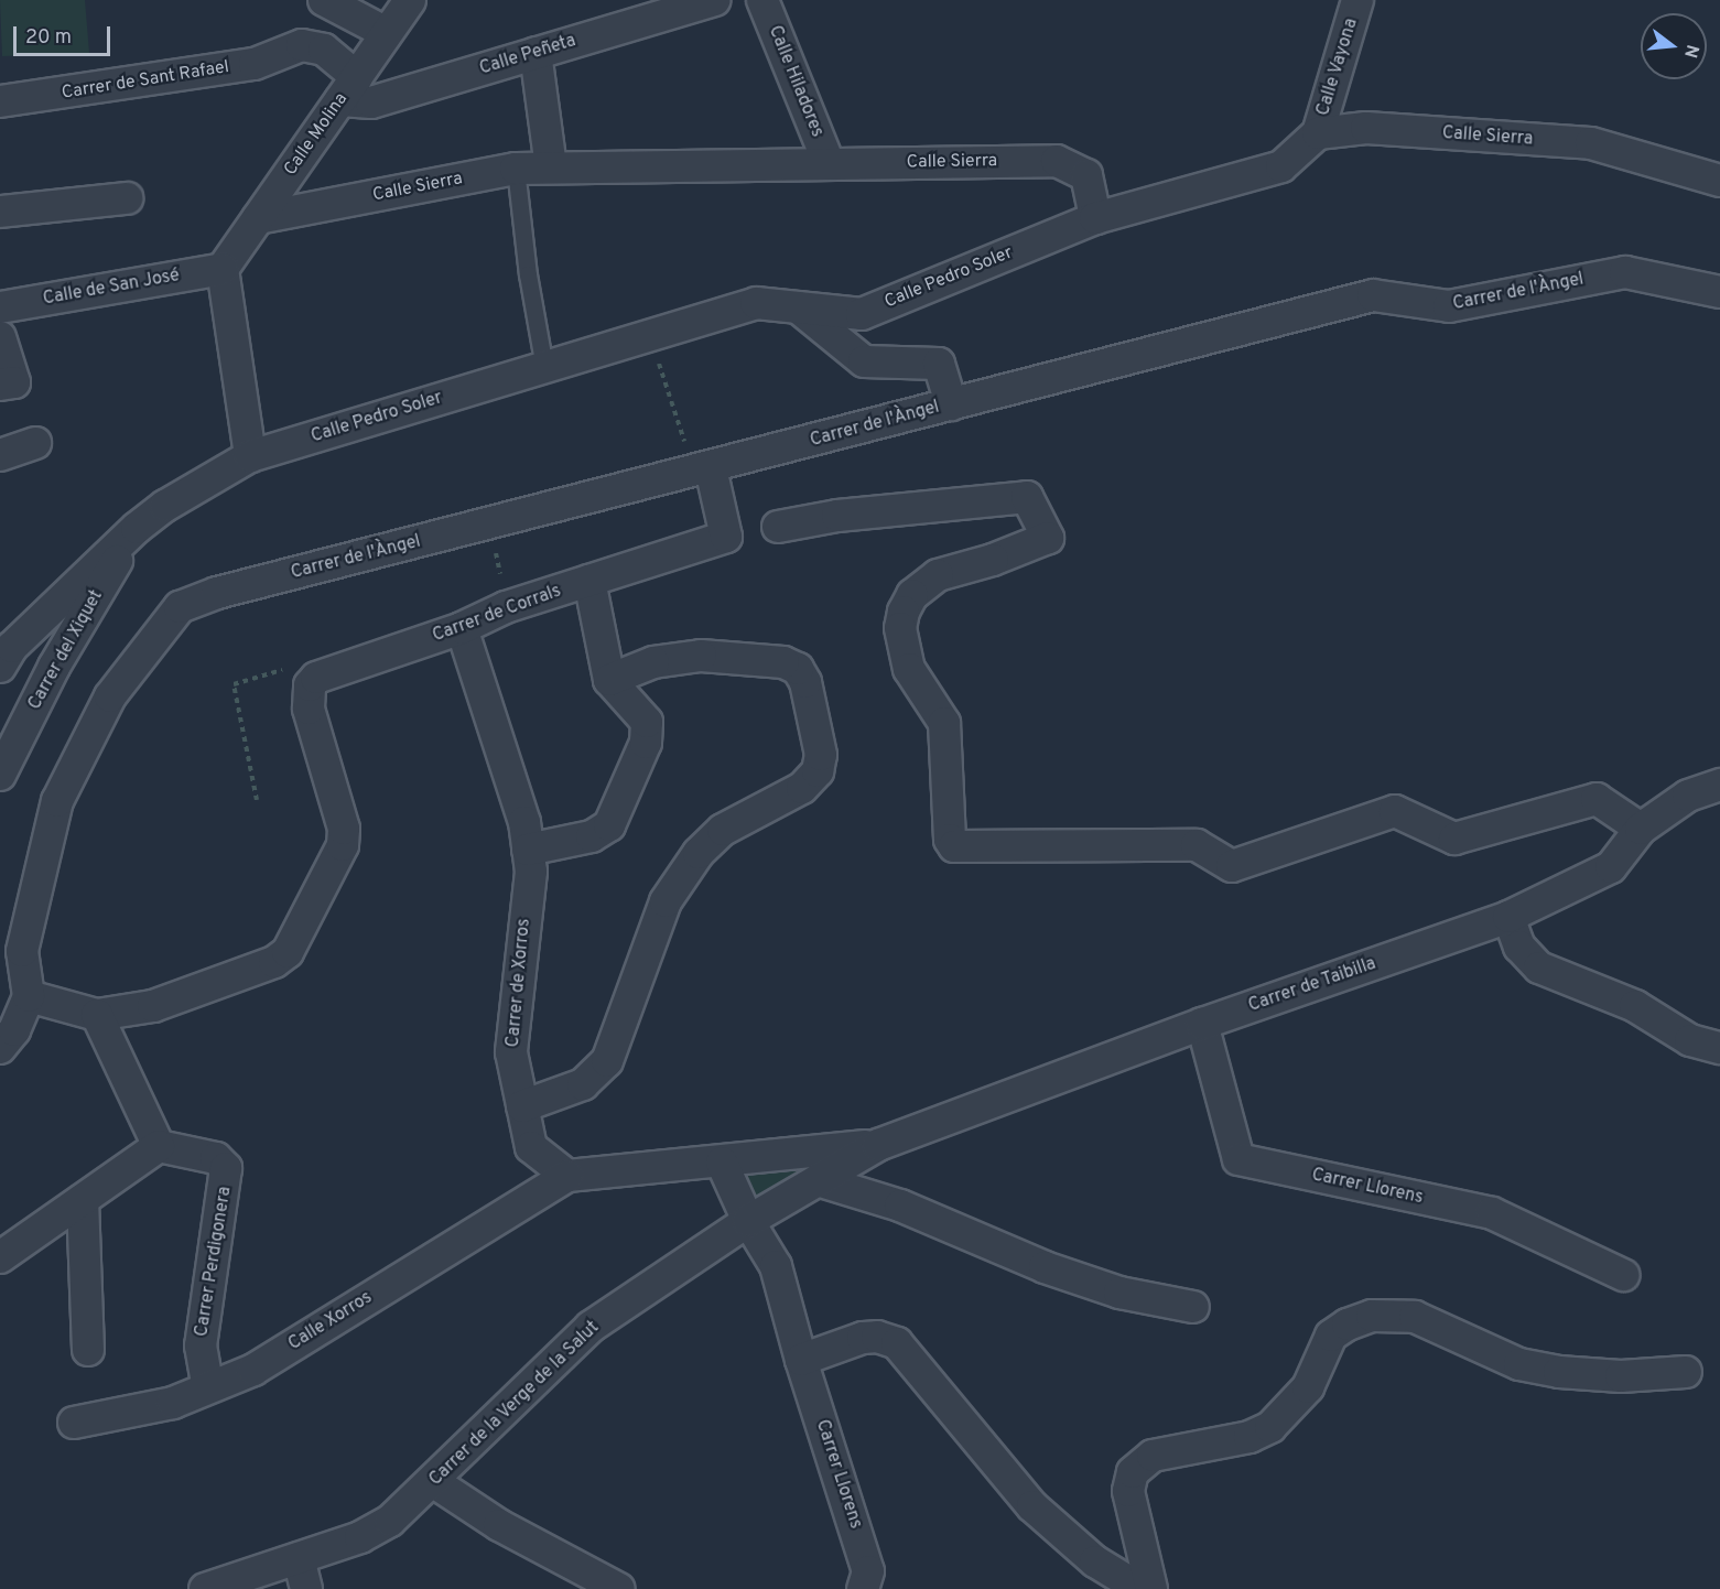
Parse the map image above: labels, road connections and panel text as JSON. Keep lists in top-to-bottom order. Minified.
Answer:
{"streets":{"street":["Calle Peñeta","Calle Vayona","Carrer de Sant Rafael","Calle Hiladores","Calle Molina","Calle Sierra","Calle Pedro Soler","Calle de San José","Carrer de l'Àngel","Carrer de Corrals","Carrer del Xiquet","Carrer de Xorros","Carrer de Taibilla","Carrer Llorens","Carrer Perdigonera","Calle Xorros","Carrer de la Verge de la Salut"]},"crossings":[["Calle Peñeta","Carrer de Sant Rafael"],["Calle Peñeta","Calle Molina"],["Calle Vayona","Calle Sierra"],["Carrer de Sant Rafael","Calle Molina"],["Calle Hiladores","Calle Sierra"],["Calle Molina","Calle Sierra"],["Calle Molina","Calle de San José"],["Calle Sierra","Calle Pedro Soler"],["Calle Pedro Soler","Carrer de l'Àngel"],["Calle Pedro Soler","Carrer del Xiquet"],["Carrer de l'Àngel","Carrer de Corrals"],["Carrer de Corrals","Carrer de Xorros"],["Carrer de Xorros","Calle Xorros"],["Carrer de Taibilla","Carrer Llorens"],["Carrer de Taibilla","Carrer de la Verge de la Salut"],["Carrer Llorens","Carrer de la Verge de la Salut"],["Carrer Perdigonera","Calle Xorros"]],"scale_bar":"20 m","north":"right"}
